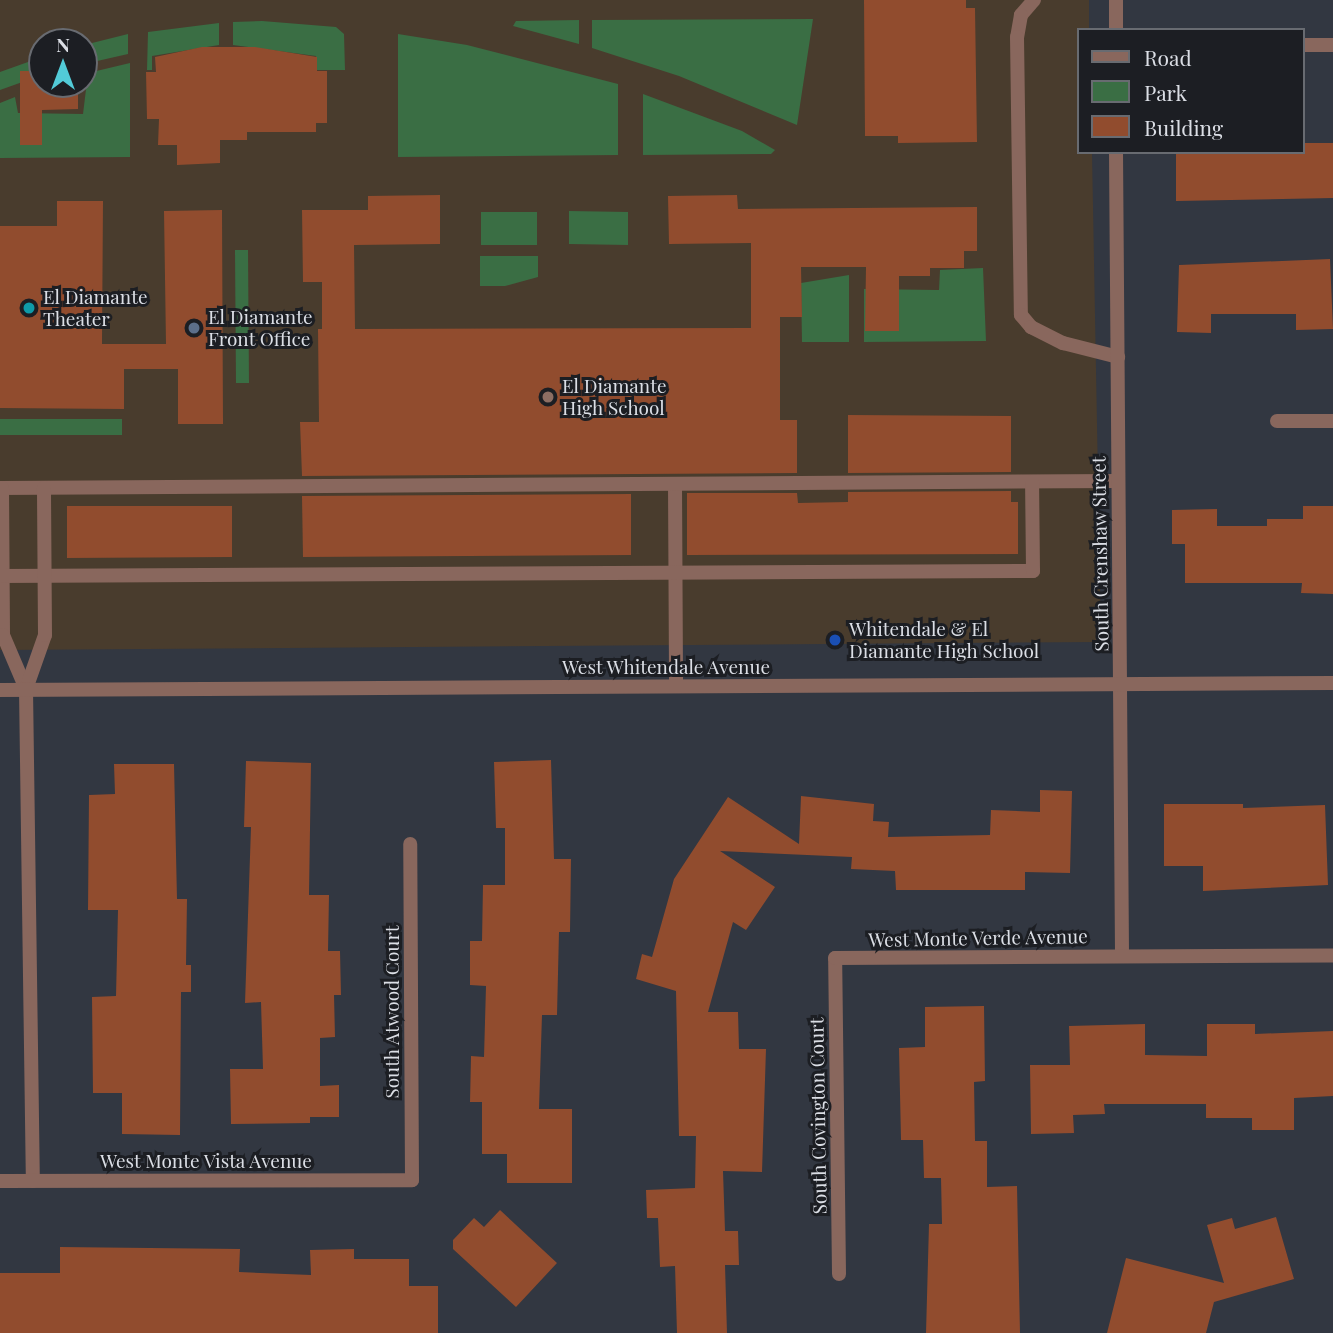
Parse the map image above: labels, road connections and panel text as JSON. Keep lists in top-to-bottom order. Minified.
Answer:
{"streets":{"street":["South Crenshaw Street","West Whitendale Avenue","West Monte Verde Avenue","South Atwood Court","South Covington Court","West Monte Vista Avenue"]},"crossings":[["South Crenshaw Street","West Whitendale Avenue"],["South Crenshaw Street","West Monte Verde Avenue"],["West Monte Verde Avenue","South Covington Court"],["South Atwood Court","West Monte Vista Avenue"]],"places":["El Diamante Theater","El Diamante Front Office","El Diamante High School","Whitendale & El Diamante High School"],"legend":["Road","Park","Building"],"north":"top"}
